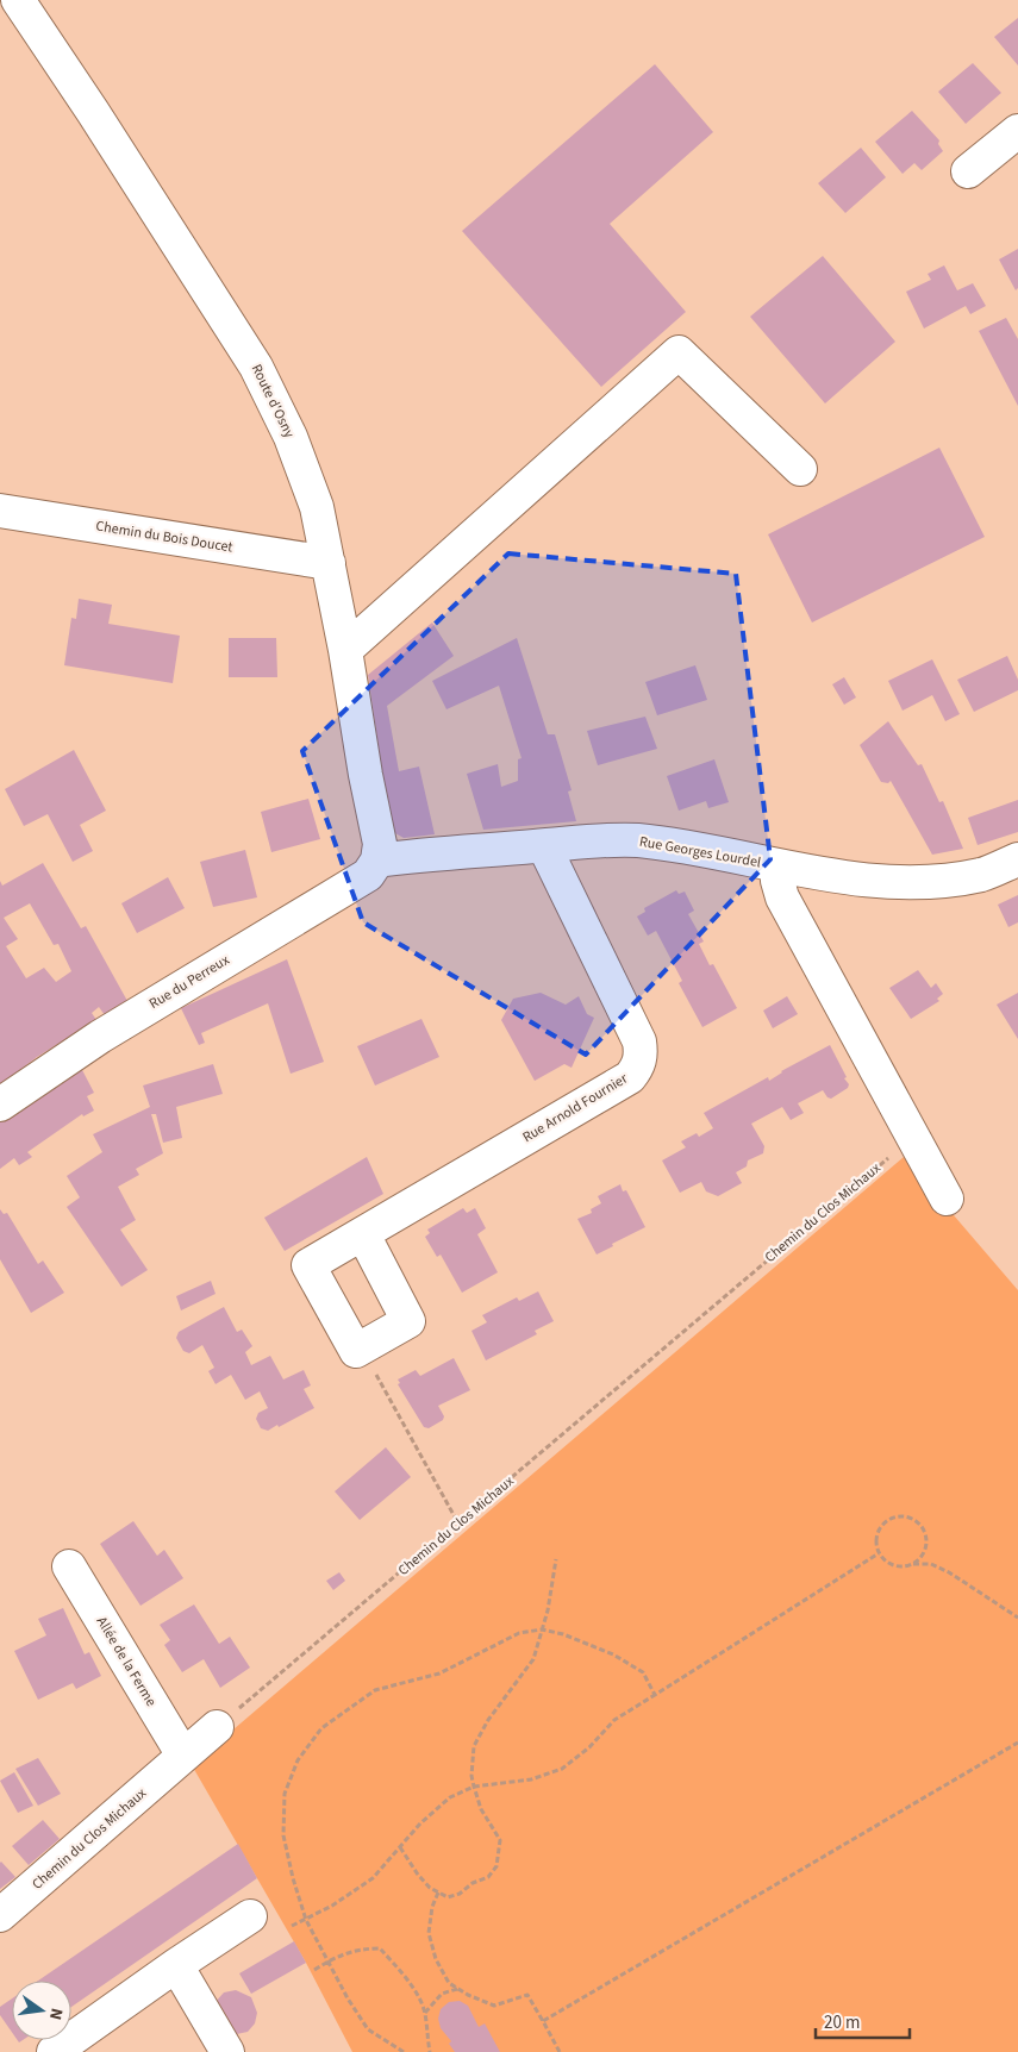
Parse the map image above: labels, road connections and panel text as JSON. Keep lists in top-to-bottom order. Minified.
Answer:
{"streets":{"street":["Route d'Osny","Chemin du Bois Doucet","Rue Georges Lourdel","Rue du Perreux","Rue Arnold Fournier","Chemin du Clos Michaux","Allée de la Ferme"]},"crossings":[["Route d'Osny","Chemin du Bois Doucet"],["Route d'Osny","Rue Georges Lourdel"],["Route d'Osny","Rue du Perreux"],["Rue Georges Lourdel","Rue du Perreux"],["Rue Georges Lourdel","Rue Arnold Fournier"],["Chemin du Clos Michaux","Allée de la Ferme"]],"scale_bar":"20 m","north":"right"}
